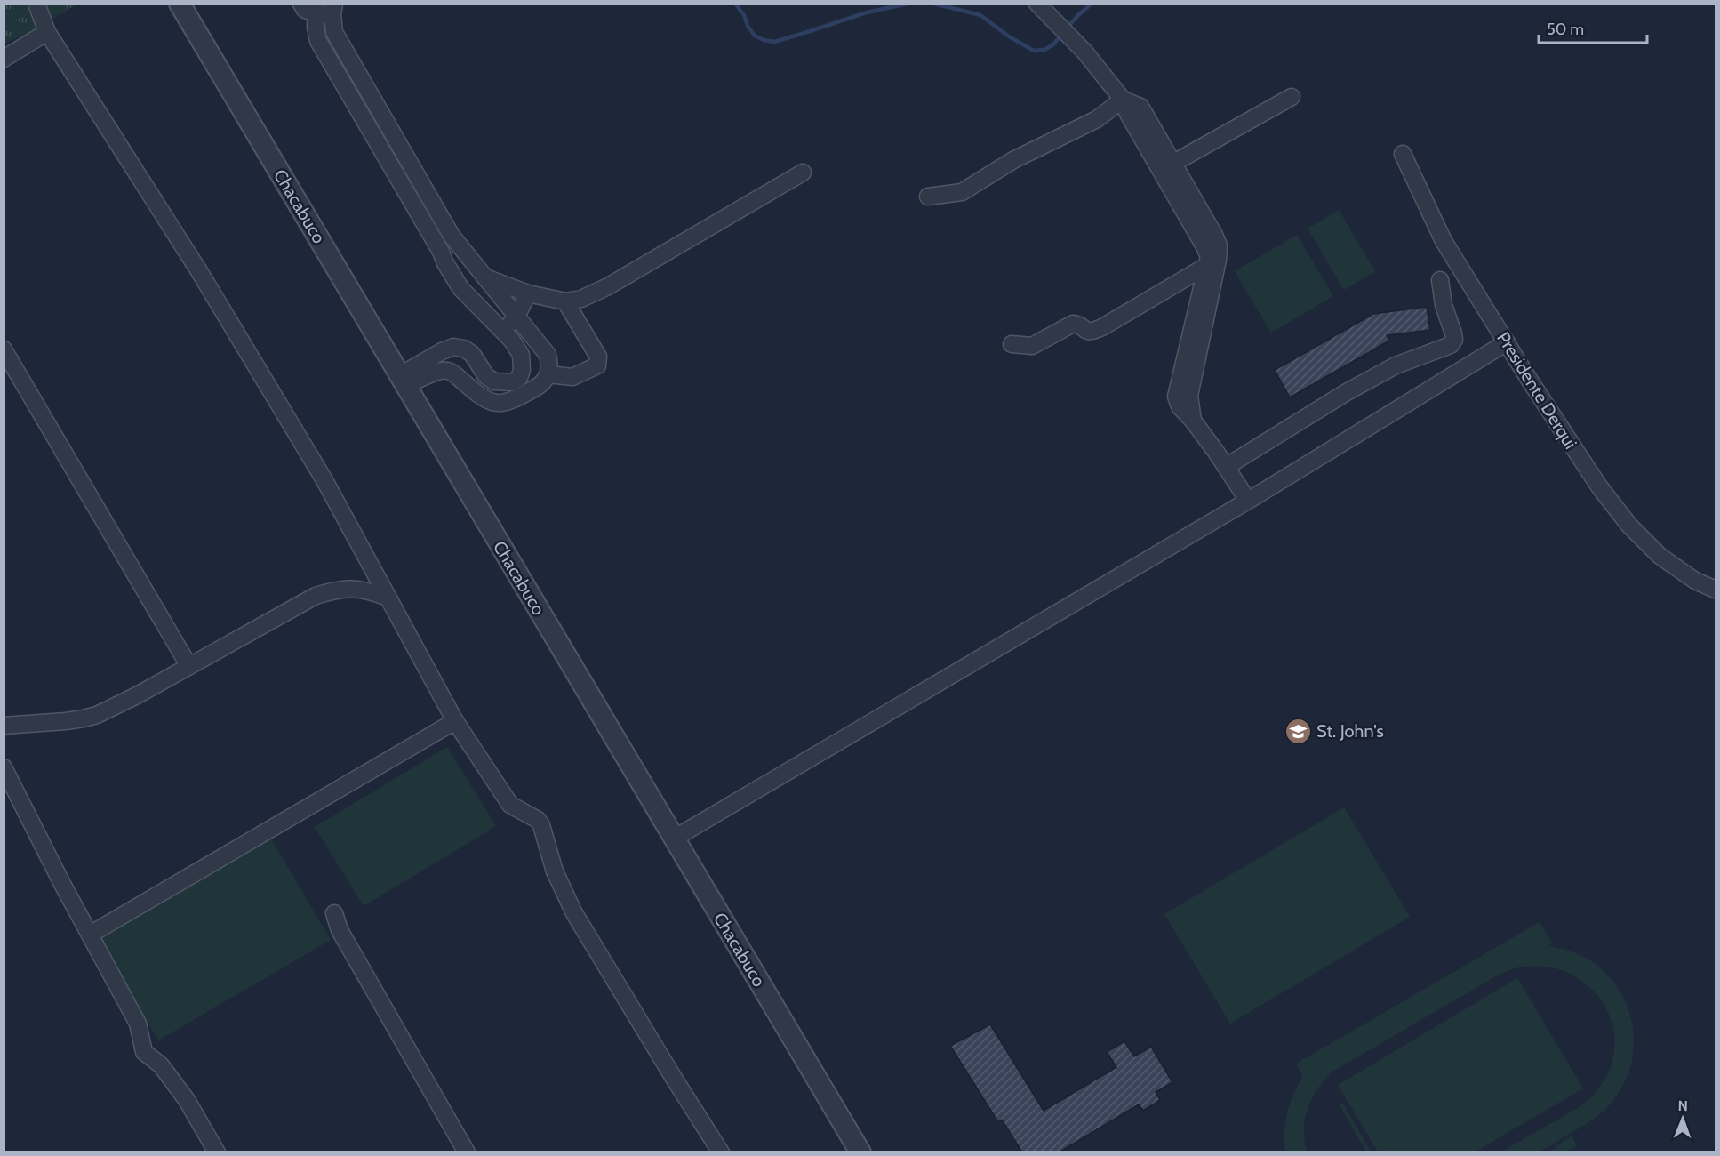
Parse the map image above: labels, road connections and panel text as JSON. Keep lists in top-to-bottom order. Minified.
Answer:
{"streets":{"street":["Chacabuco","Presidente Derqui"]},"places":{"school or university":["St. John's"]},"scale_bar":"50 m","north":"top"}
